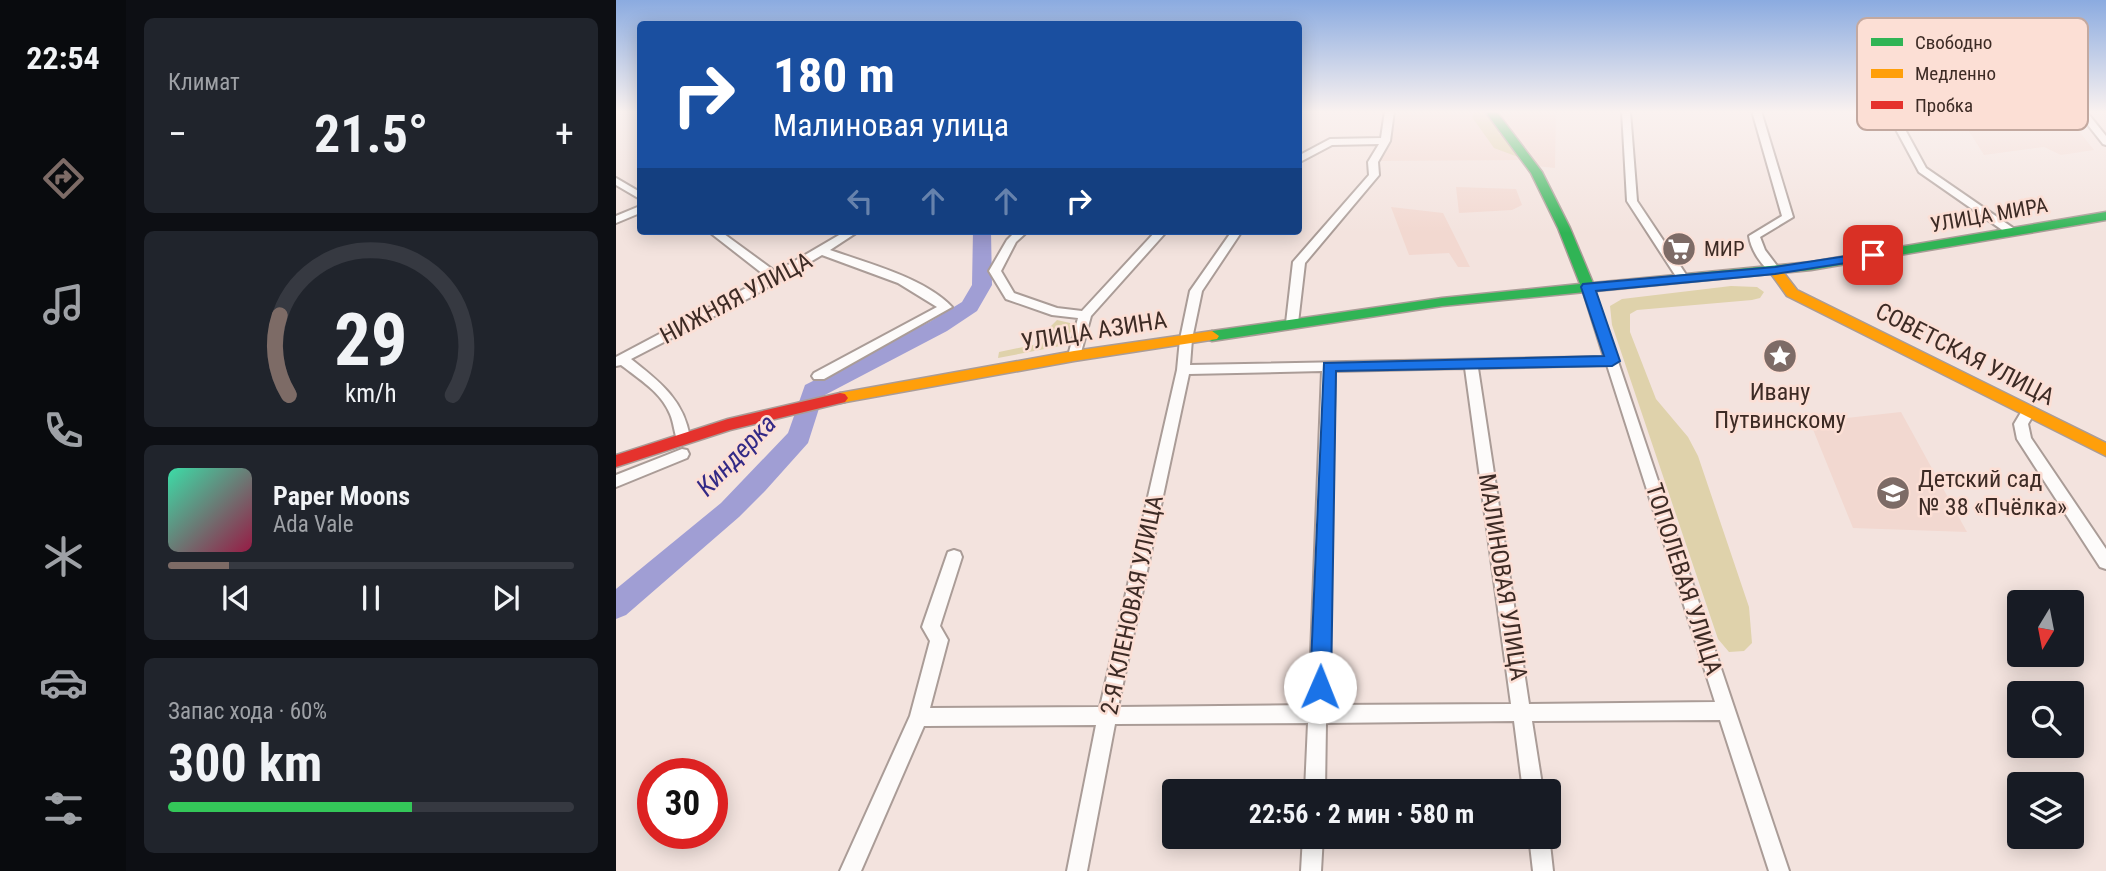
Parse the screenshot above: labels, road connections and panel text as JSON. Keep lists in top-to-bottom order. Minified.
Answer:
{"streets":{"main road":["УЛИЦА МИРА","УЛИЦА АЗИНА","СОВЕТСКАЯ УЛИЦА"],"street":["НИЖНЯЯ УЛИЦА","МАЛИНОВАЯ УЛИЦА","ТОПОЛЕВАЯ УЛИЦА","2-Я КЛЕНОВАЯ УЛИЦА"]},"crossings":[["УЛИЦА МИРА","УЛИЦА АЗИНА"],["УЛИЦА МИРА","СОВЕТСКАЯ УЛИЦА"],["УЛИЦА МИРА","ТОПОЛЕВАЯ УЛИЦА"],["УЛИЦА АЗИНА","ТОПОЛЕВАЯ УЛИЦА"],["УЛИЦА АЗИНА","2-Я КЛЕНОВАЯ УЛИЦА"]],"water":["Киндерка"],"places":{"supermarket":["МИР"],"place":["Ивану Путвинскому"],"school or university":["Детский сад № 38 «Пчёлка»"]},"legend":["Свободно","Медленно","Пробка"],"north":"bottom","page":{"tabs":"22:54","tile":["Климат",["Запас хода · 60%","300 km"]],"turn":["180 m","Малиновая улица"],"heat":["−","21.5°","+"],"song":["Paper Moons","Ada Vale"],"limit":"30","trip":"22:56 · 2 мин · 580 m","gauge":["29","km/h"]}}
